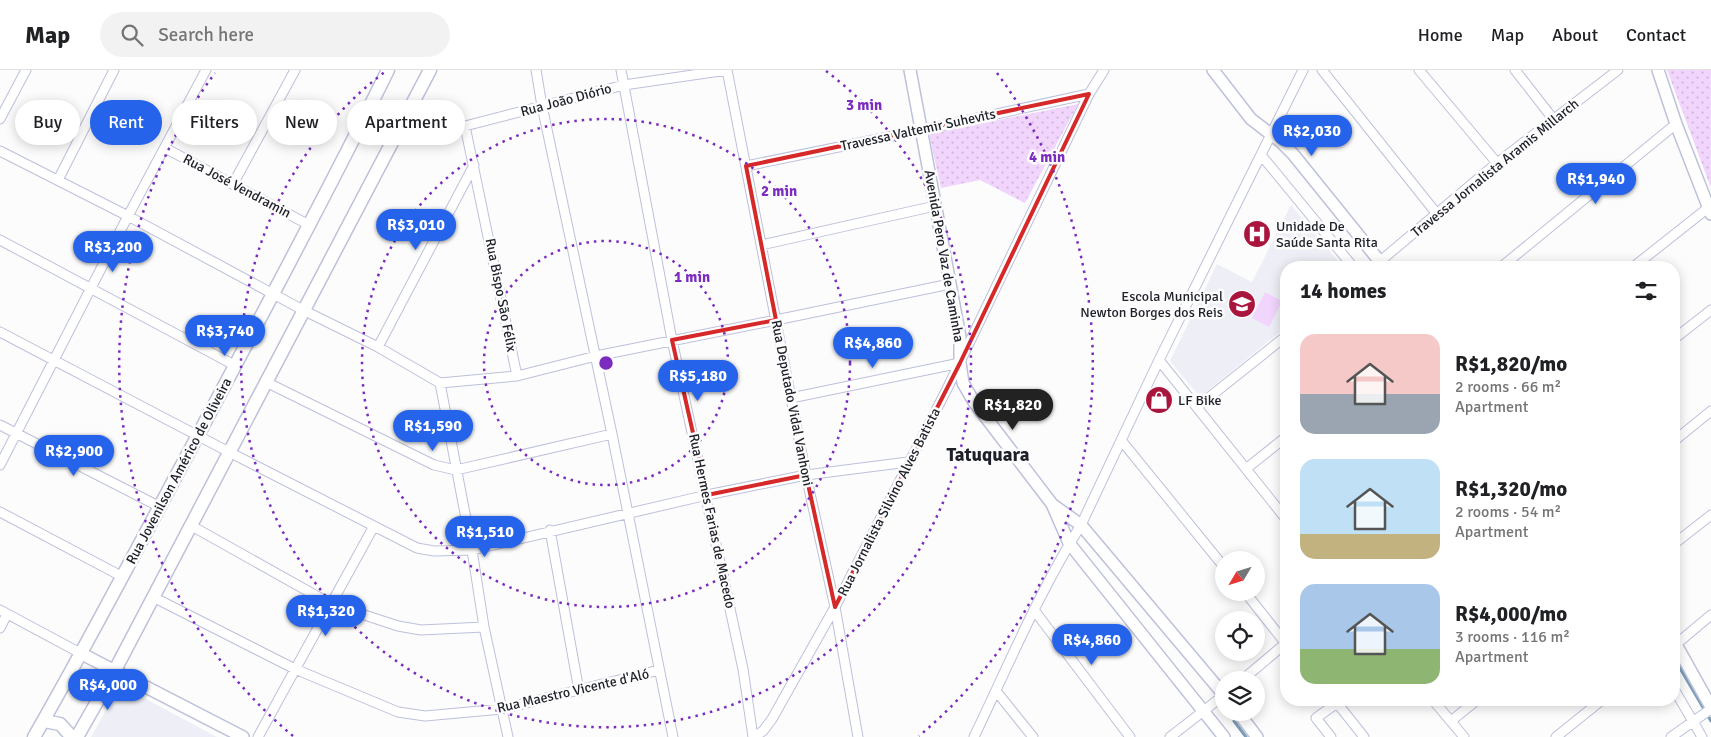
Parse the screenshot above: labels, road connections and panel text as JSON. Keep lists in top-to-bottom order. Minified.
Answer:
{"streets":{"main road":["Rua Jovenilson Américo de Oliveira"],"street":["Rua João Diório","Travessa Valtemir Suhevits","Travessa Jornalista Aramis Millarch","Rua José Vendramin","Avenida Pero Vaz de Caminha","Rua Bispo São Félix","Rua Deputado Vidal Vanhoni","Rua Jornalista Silvino Alves Batista","Rua Hermes Farias de Macedo","Rua Maestro Vicente d'Aló"]},"crossings":[["Rua João Diório","Rua Bispo São Félix"],["Rua João Diório","Rua Deputado Vidal Vanhoni"],["Rua João Diório","Rua Hermes Farias de Macedo"],["Travessa Valtemir Suhevits","Avenida Pero Vaz de Caminha"],["Travessa Valtemir Suhevits","Rua Deputado Vidal Vanhoni"],["Travessa Valtemir Suhevits","Rua Jornalista Silvino Alves Batista"],["Rua José Vendramin","Rua Jovenilson Américo de Oliveira"],["Avenida Pero Vaz de Caminha","Rua Jornalista Silvino Alves Batista"],["Rua Deputado Vidal Vanhoni","Rua Jornalista Silvino Alves Batista"],["Rua Jornalista Silvino Alves Batista","Rua Hermes Farias de Macedo"]],"districts":["Tatuquara"],"places":{"hospital":["Unidade De Saúde Santa Rita"],"school or university":["Escola Municipal Newton Borges dos Reis"],"shop":["LF Bike"]},"north":"bottom left","page":{"header":"Map","search":"Search here","nav":["Home","Map","About","Contact"],"chip":["Buy","Rent","Filters","New","Apartment"],"price":["R$2,030","R$1,940","R$3,010","R$3,200","R$3,740","R$4,860","R$5,180","R$1,820","R$1,590","R$2,900","R$1,510","R$1,320","R$4,860","R$4,000"],"heading":"14 homes","list":[{"name":"R$1,820/mo","note":"2 rooms · 66 m² · Apartment"},{"name":"R$1,320/mo","note":"2 rooms · 54 m² · Apartment"},{"name":"R$4,000/mo","note":"3 rooms · 116 m² · Apartment"}]},"rings":["3 min","4 min","2 min","1 min"]}
